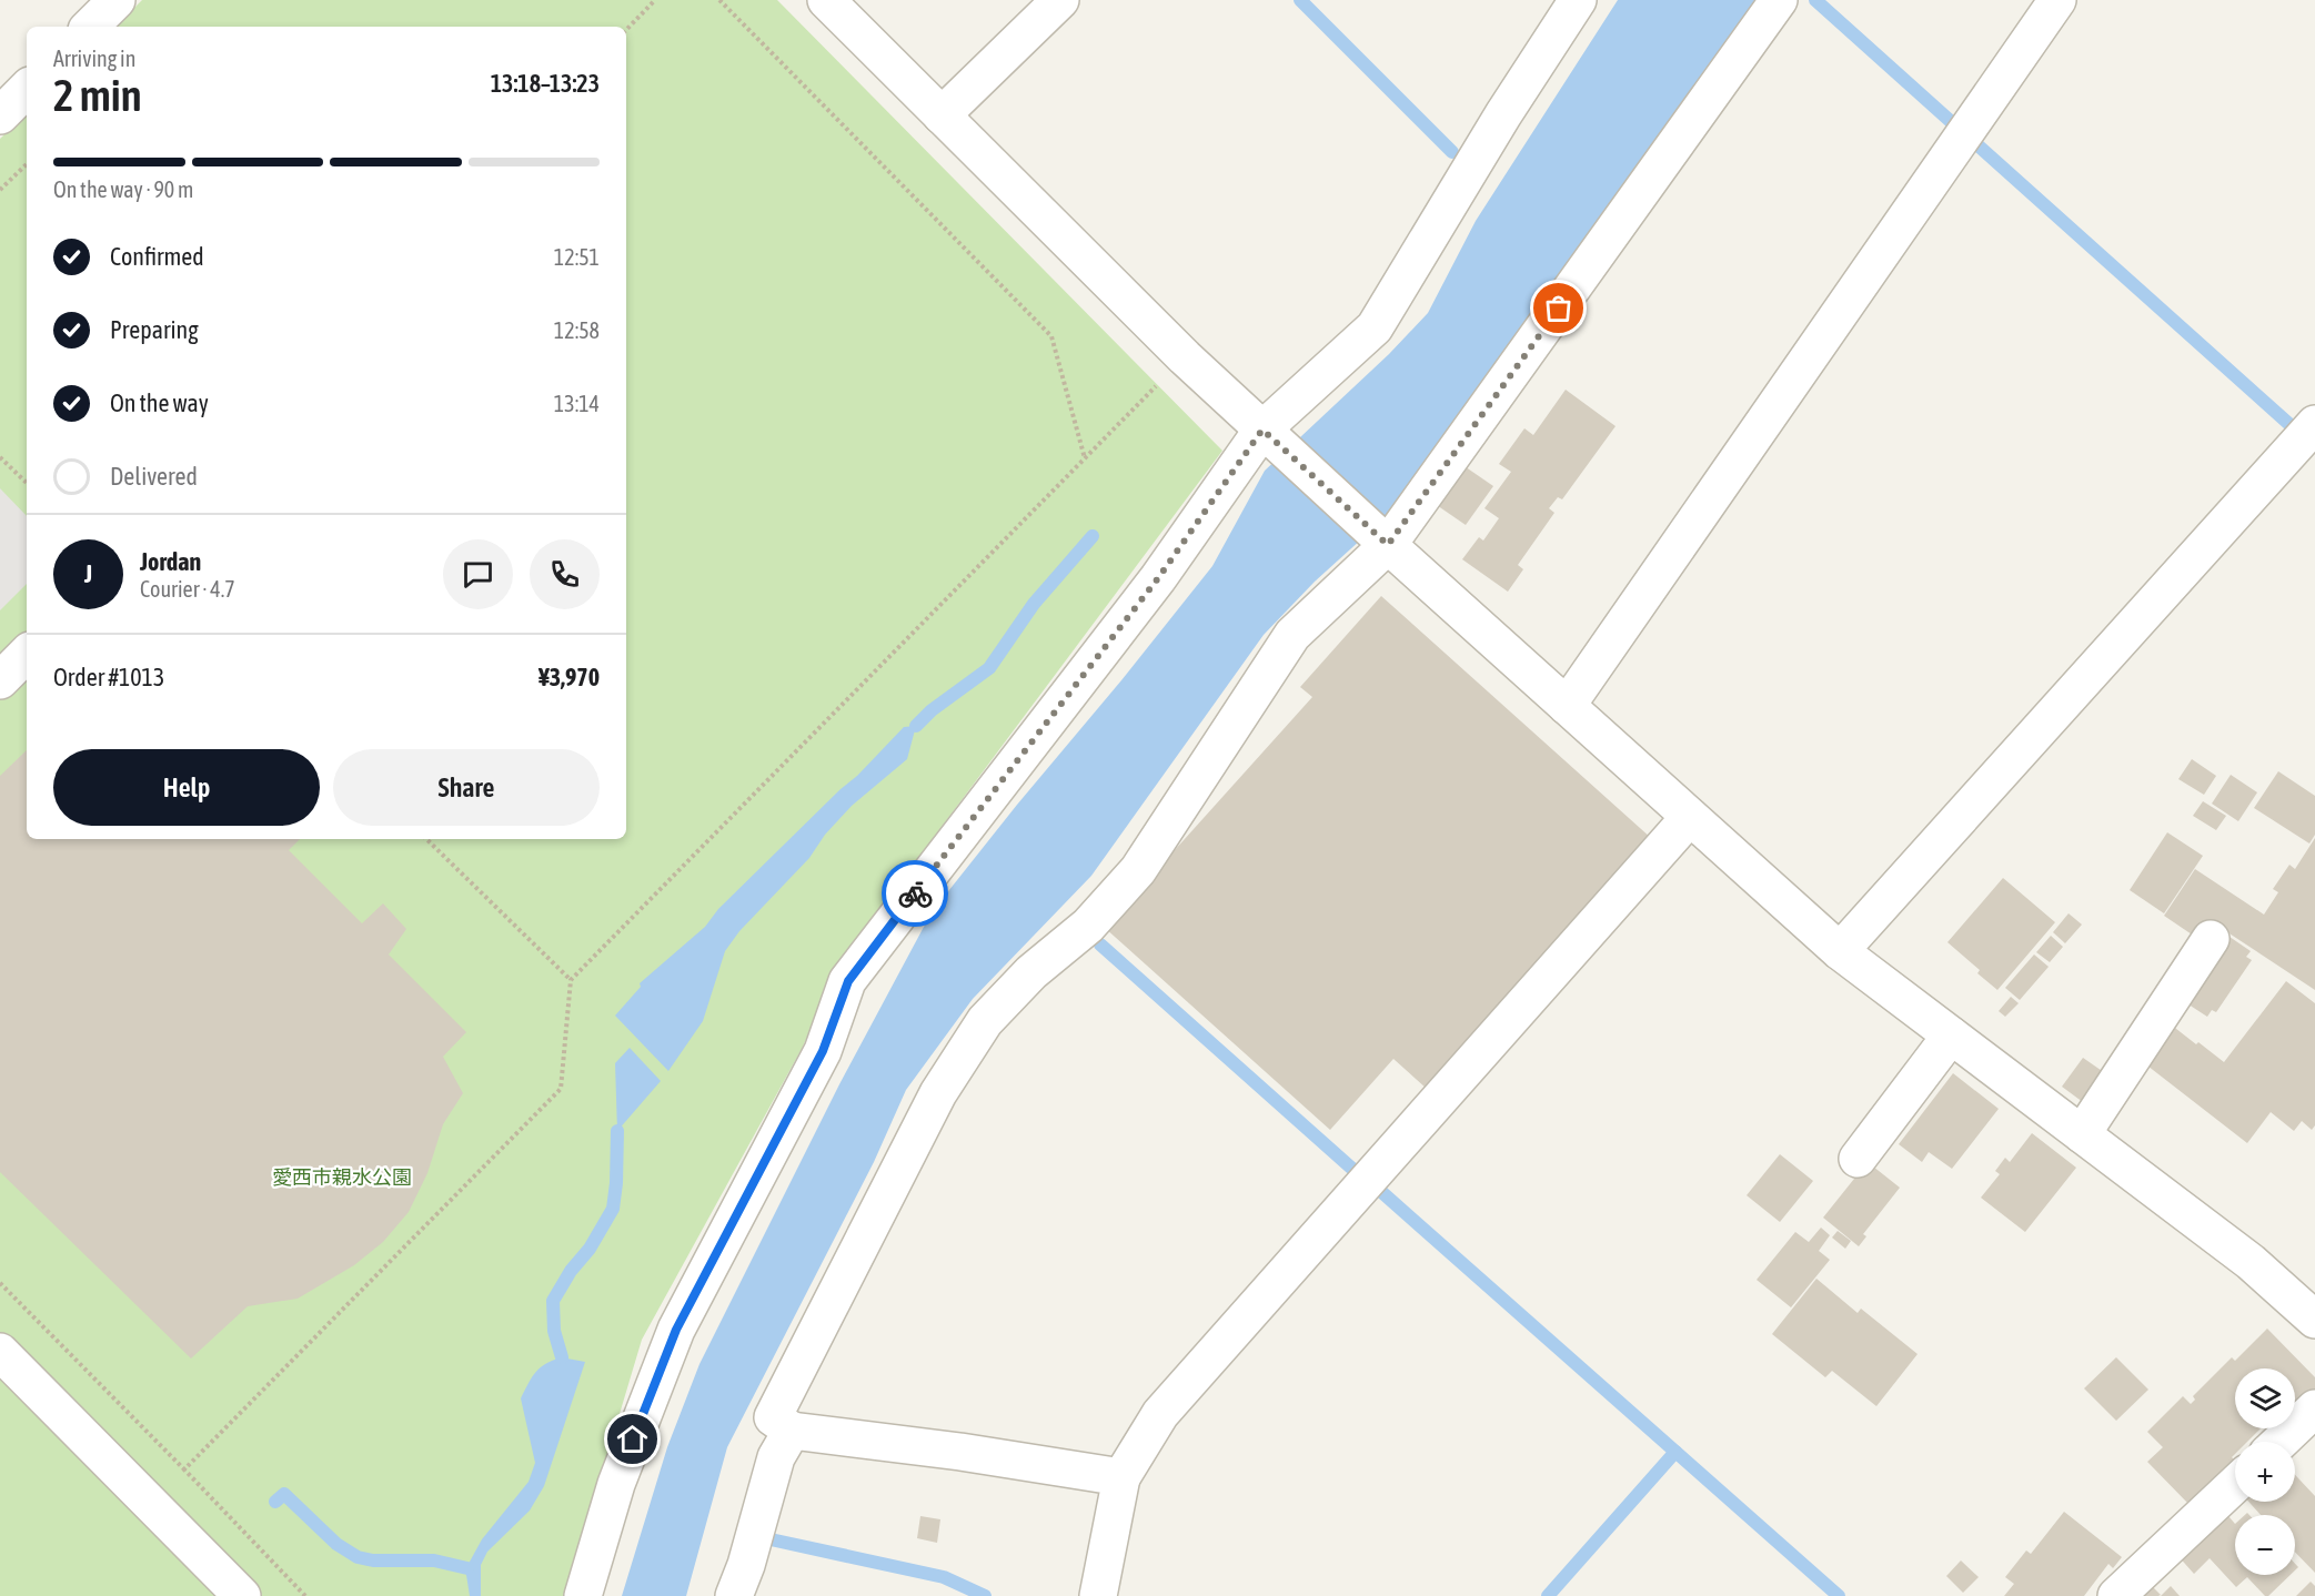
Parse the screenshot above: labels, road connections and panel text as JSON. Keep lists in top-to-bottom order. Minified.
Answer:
{"parks":["愛西市親水公園"],"page":{"heading":["2 min","Arriving in","13:18–13:23"],"panel":["Jordan","Courier · 4.7","Order #1013","¥3,970"],"bar":"On the way · 90 m","list":[["Confirmed","12:51"],["Preparing","12:58"],["On the way","13:14"],"Delivered"],"round":"J","buttons":["Help","Share"],"map_buttons":["+","−"]}}
